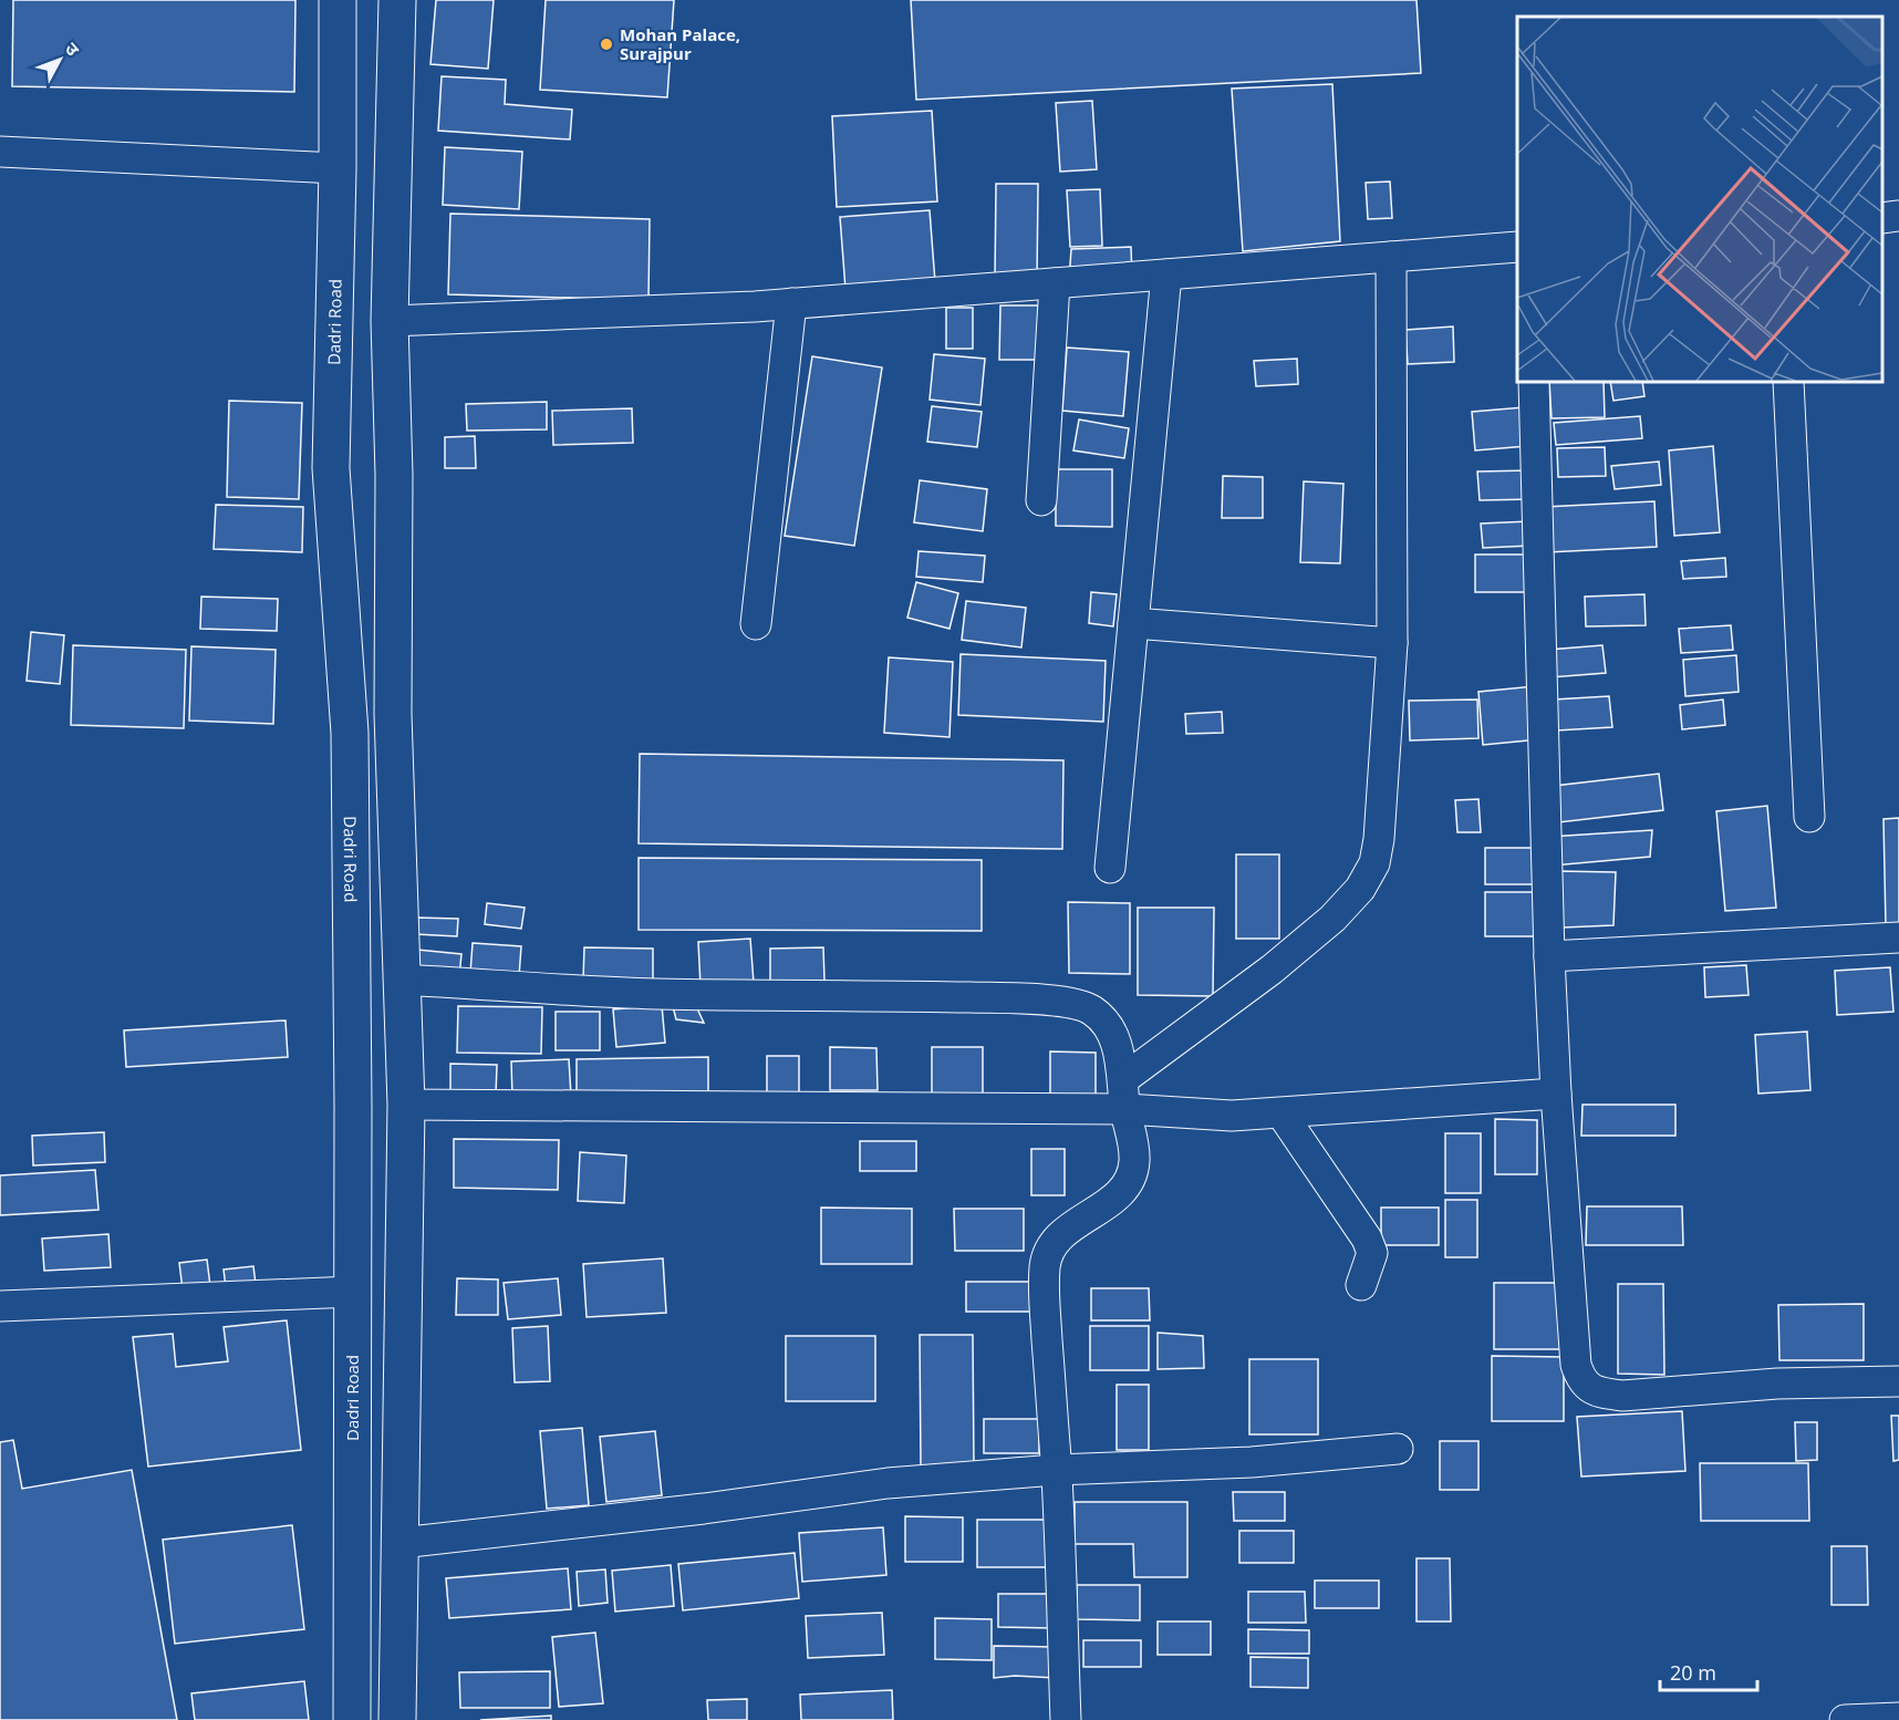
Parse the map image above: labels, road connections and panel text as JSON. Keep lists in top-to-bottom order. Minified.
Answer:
{"streets":{"main road":["Dadri Road"]},"places":["Mohan Palace, Surajpur"],"scale_bar":"20 m","north":"top right"}
